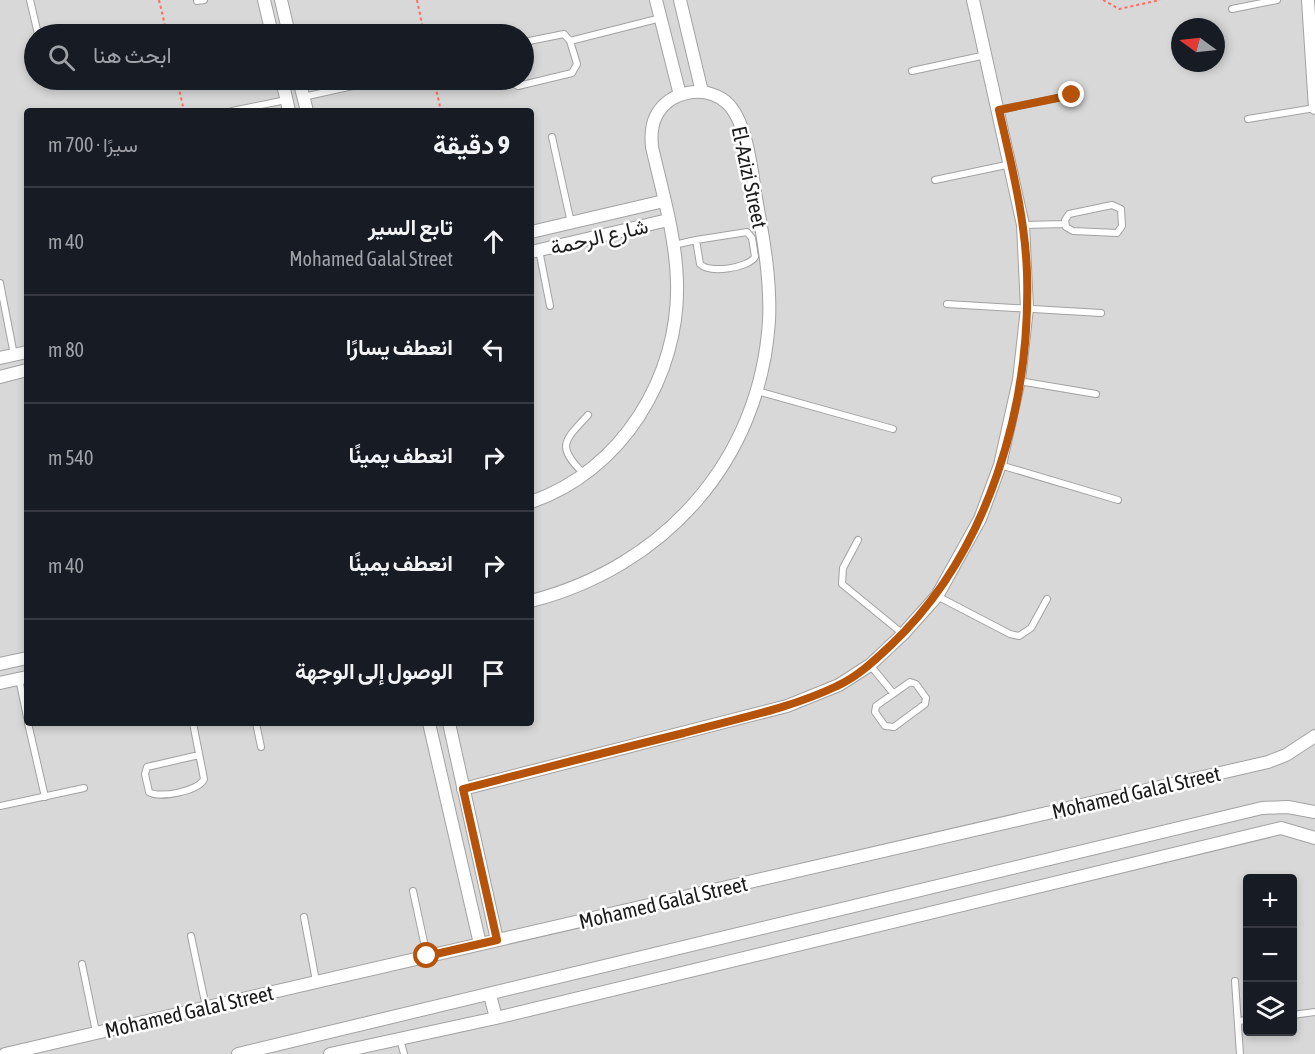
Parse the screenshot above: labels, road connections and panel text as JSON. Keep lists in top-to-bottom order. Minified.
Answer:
{"streets":{"street":["El-Azizi Street","شارع الرحمة","Mohamed Galal Street"]},"north":"left","page":{"search":"ابحث هنا","heading":["9 دقيقة","سيرًا · 700 m"],"list":[["تابع السير","Mohamed Galal Street","40 m"],["انعطف يسارًا","80 m"],["انعطف يمينًا","540 m"],["انعطف يمينًا","40 m"],"الوصول إلى الوجهة"],"map_buttons":["+","−"]}}
